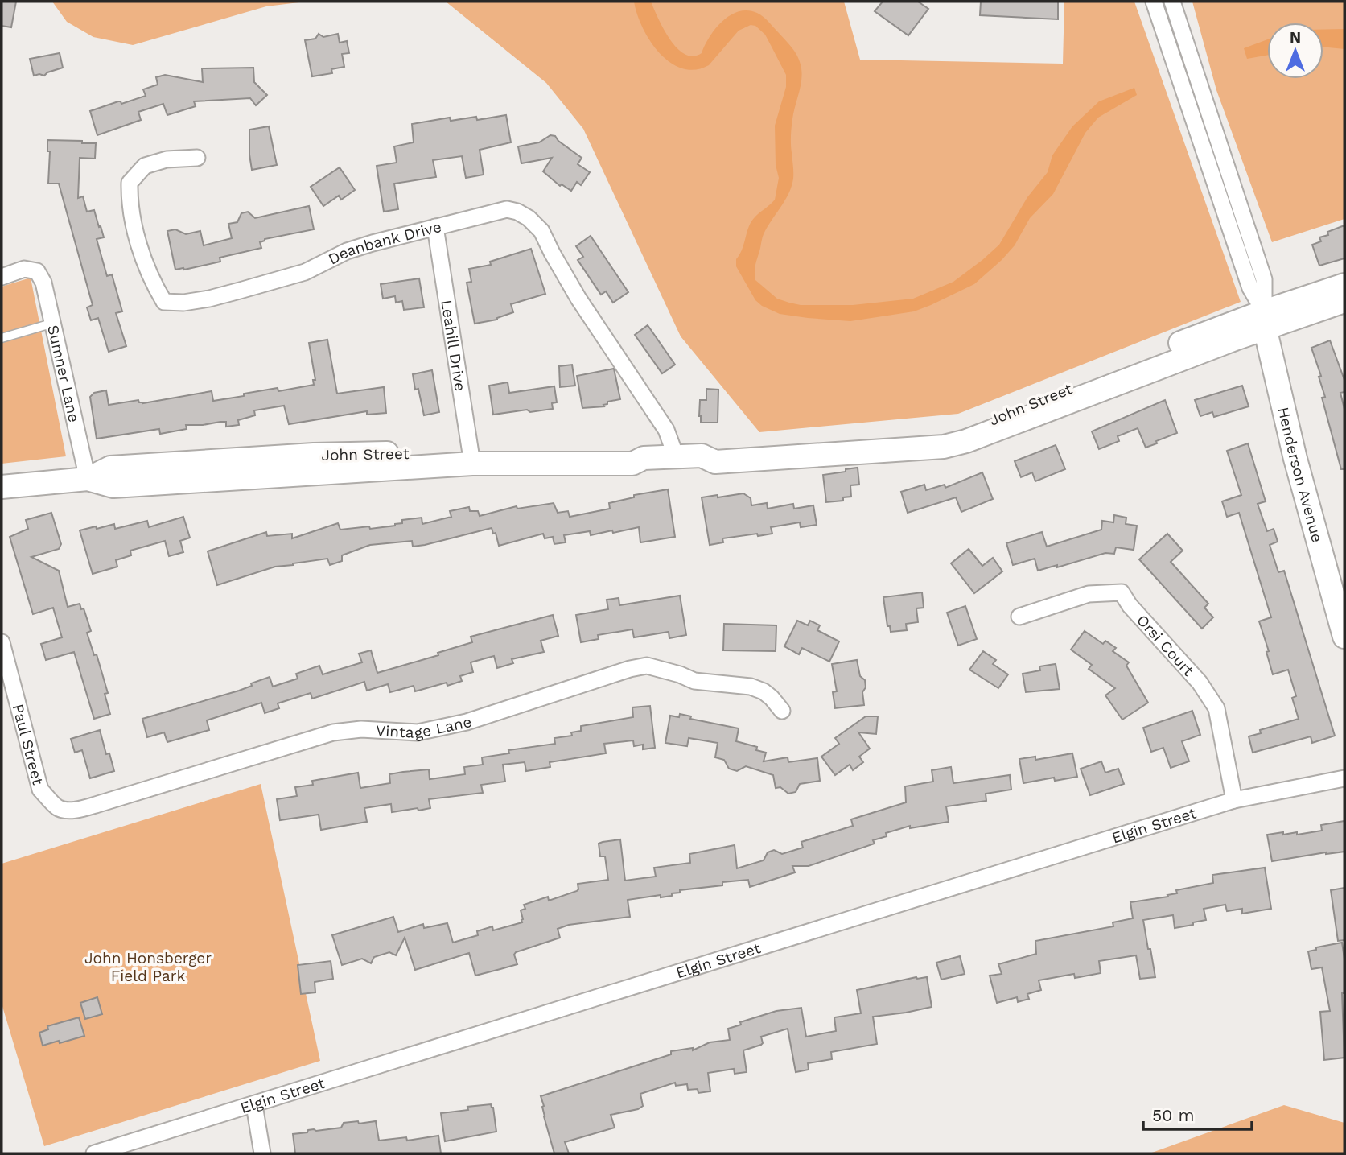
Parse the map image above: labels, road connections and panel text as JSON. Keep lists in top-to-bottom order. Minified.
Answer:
{"streets":{"main road":["John Street","Henderson Avenue"],"street":["Deanbank Drive","Leahill Drive","Sumner Lane","Orsi Court","Vintage Lane","Paul Street","Elgin Street"]},"crossings":[["Deanbank Drive","Leahill Drive"],["Deanbank Drive","John Street"],["Leahill Drive","John Street"],["Sumner Lane","John Street"],["John Street","Henderson Avenue"],["Orsi Court","Elgin Street"],["Vintage Lane","Paul Street"]],"parks":["John Honsberger Field Park"],"scale_bar":"50 m","north":"top"}
